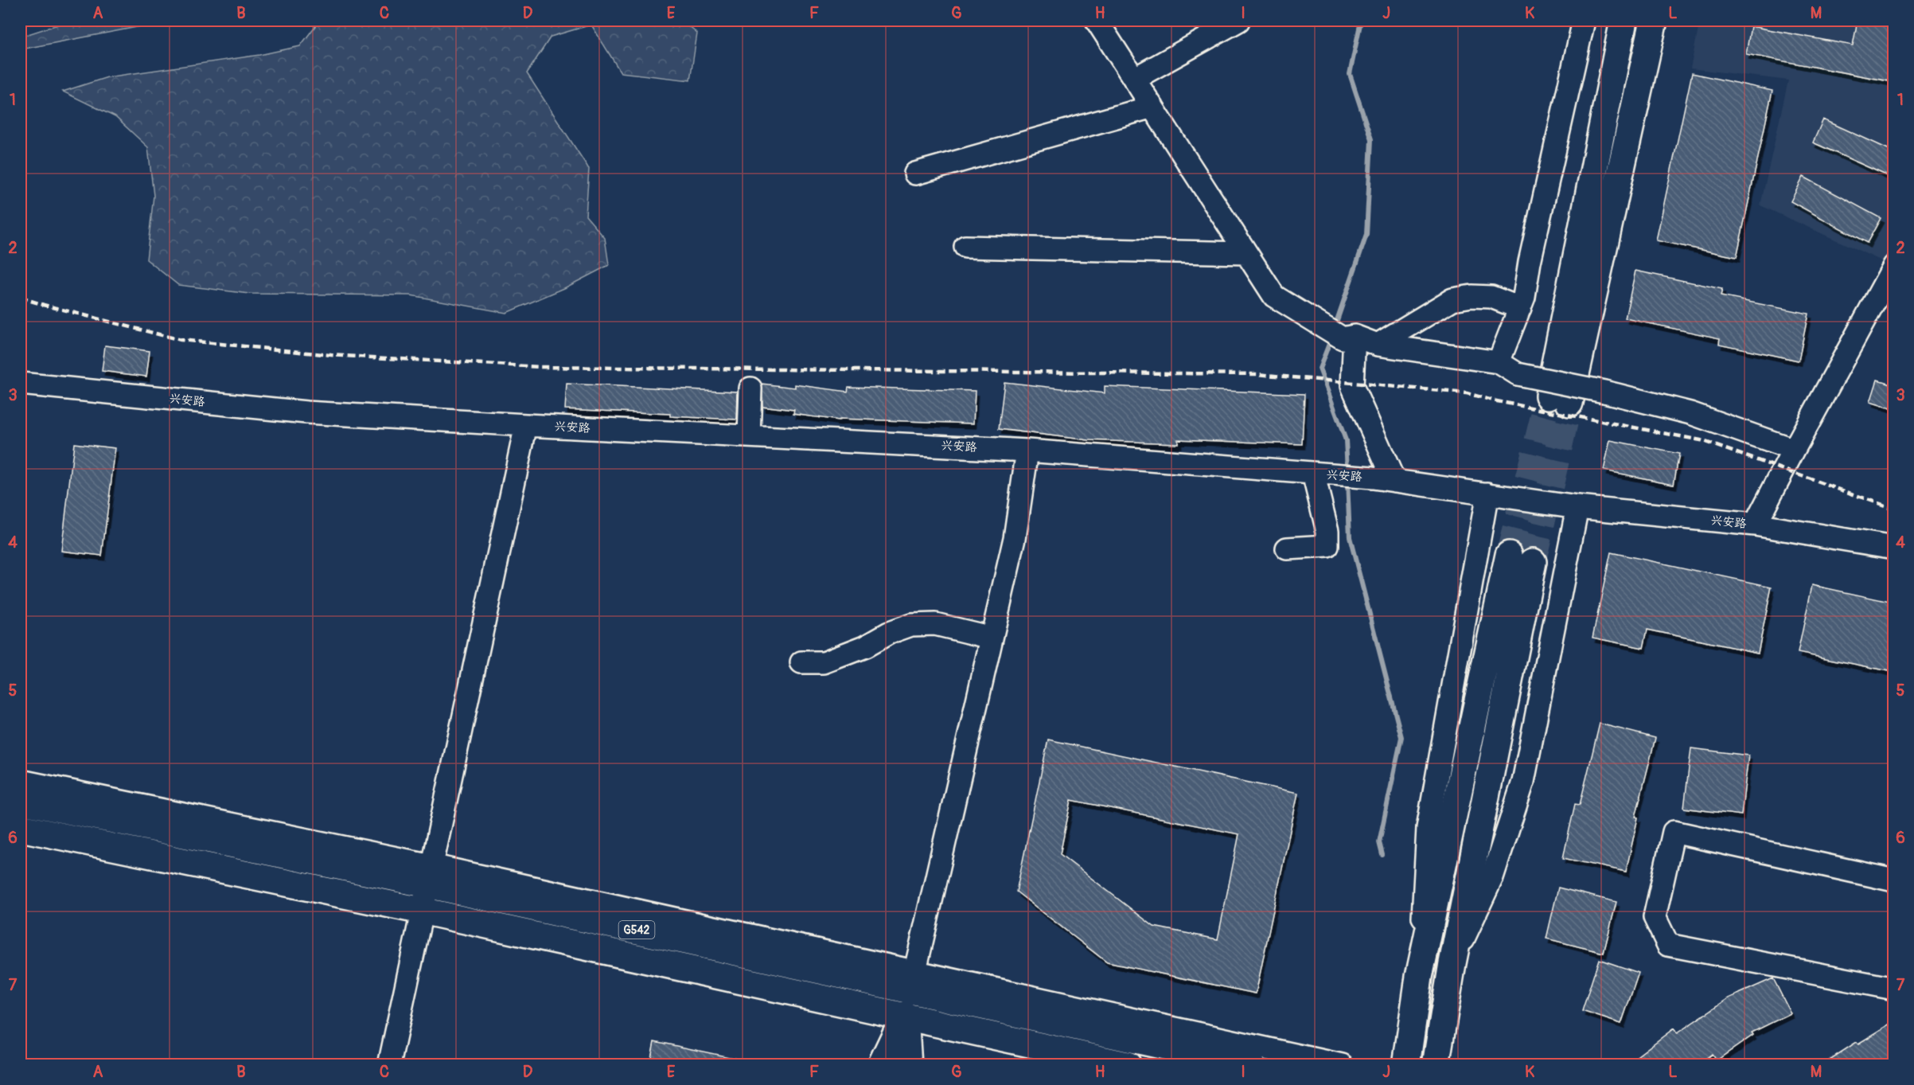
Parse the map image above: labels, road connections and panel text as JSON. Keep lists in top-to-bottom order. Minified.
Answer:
{"streets":{"main road":["G542"],"street":["兴安路"]},"grid":{"columns":["A","B","C","D","E","F","G","H","I","J","K","L","M"],"rows":["1","2","3","4","5","6","7"]}}
